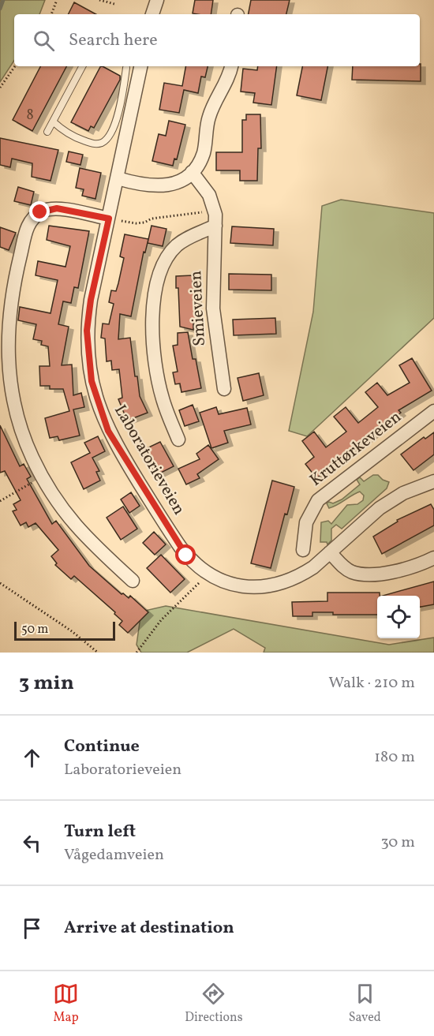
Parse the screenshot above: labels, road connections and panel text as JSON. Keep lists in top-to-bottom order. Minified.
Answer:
{"streets":{"street":["Smieveien","Kruttørkeveien","Laboratorieveien"]},"house_numbers":["8"],"scale_bar":"50 m","page":{"search":"Search here","scale":"50 m","heading":["3 min","Walk · 210 m"],"list":[["Continue","Laboratorieveien","180 m"],["Turn left","Vågedamveien","30 m"],"Arrive at destination"],"nav":["Map","Directions","Saved"]}}
